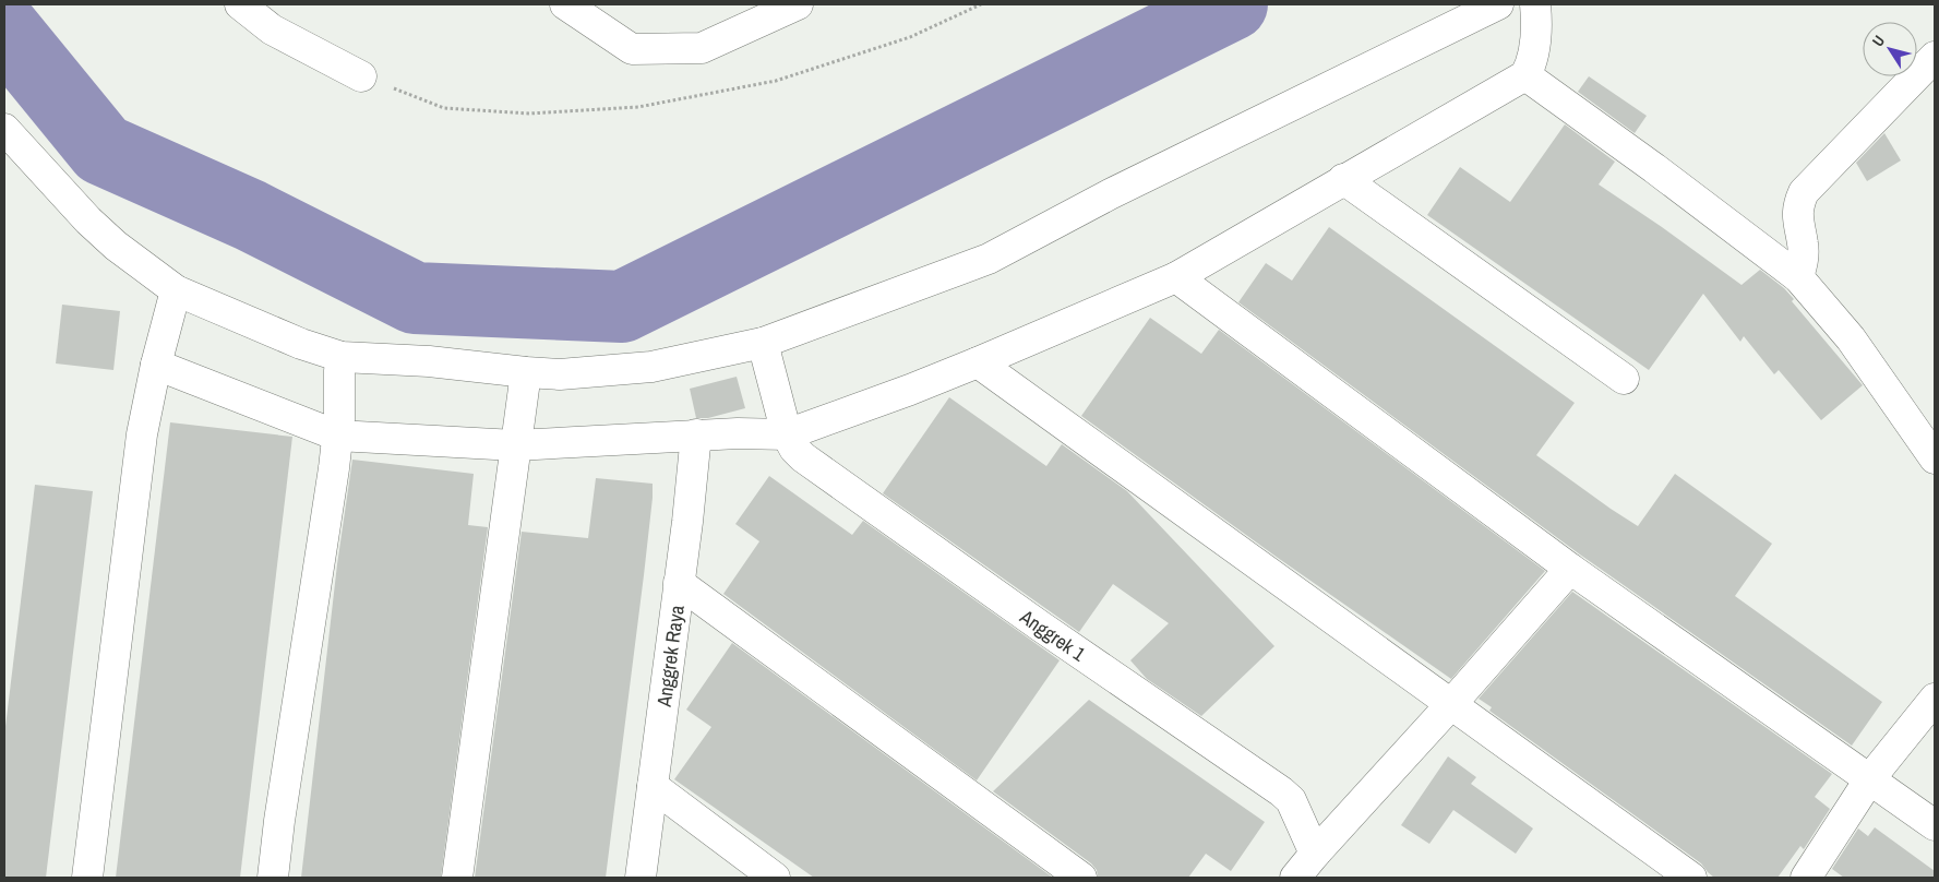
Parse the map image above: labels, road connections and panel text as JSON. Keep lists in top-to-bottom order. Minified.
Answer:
{"streets":{"street":["Anggrek 1","Anggrek Raya"]},"north":"top left"}
